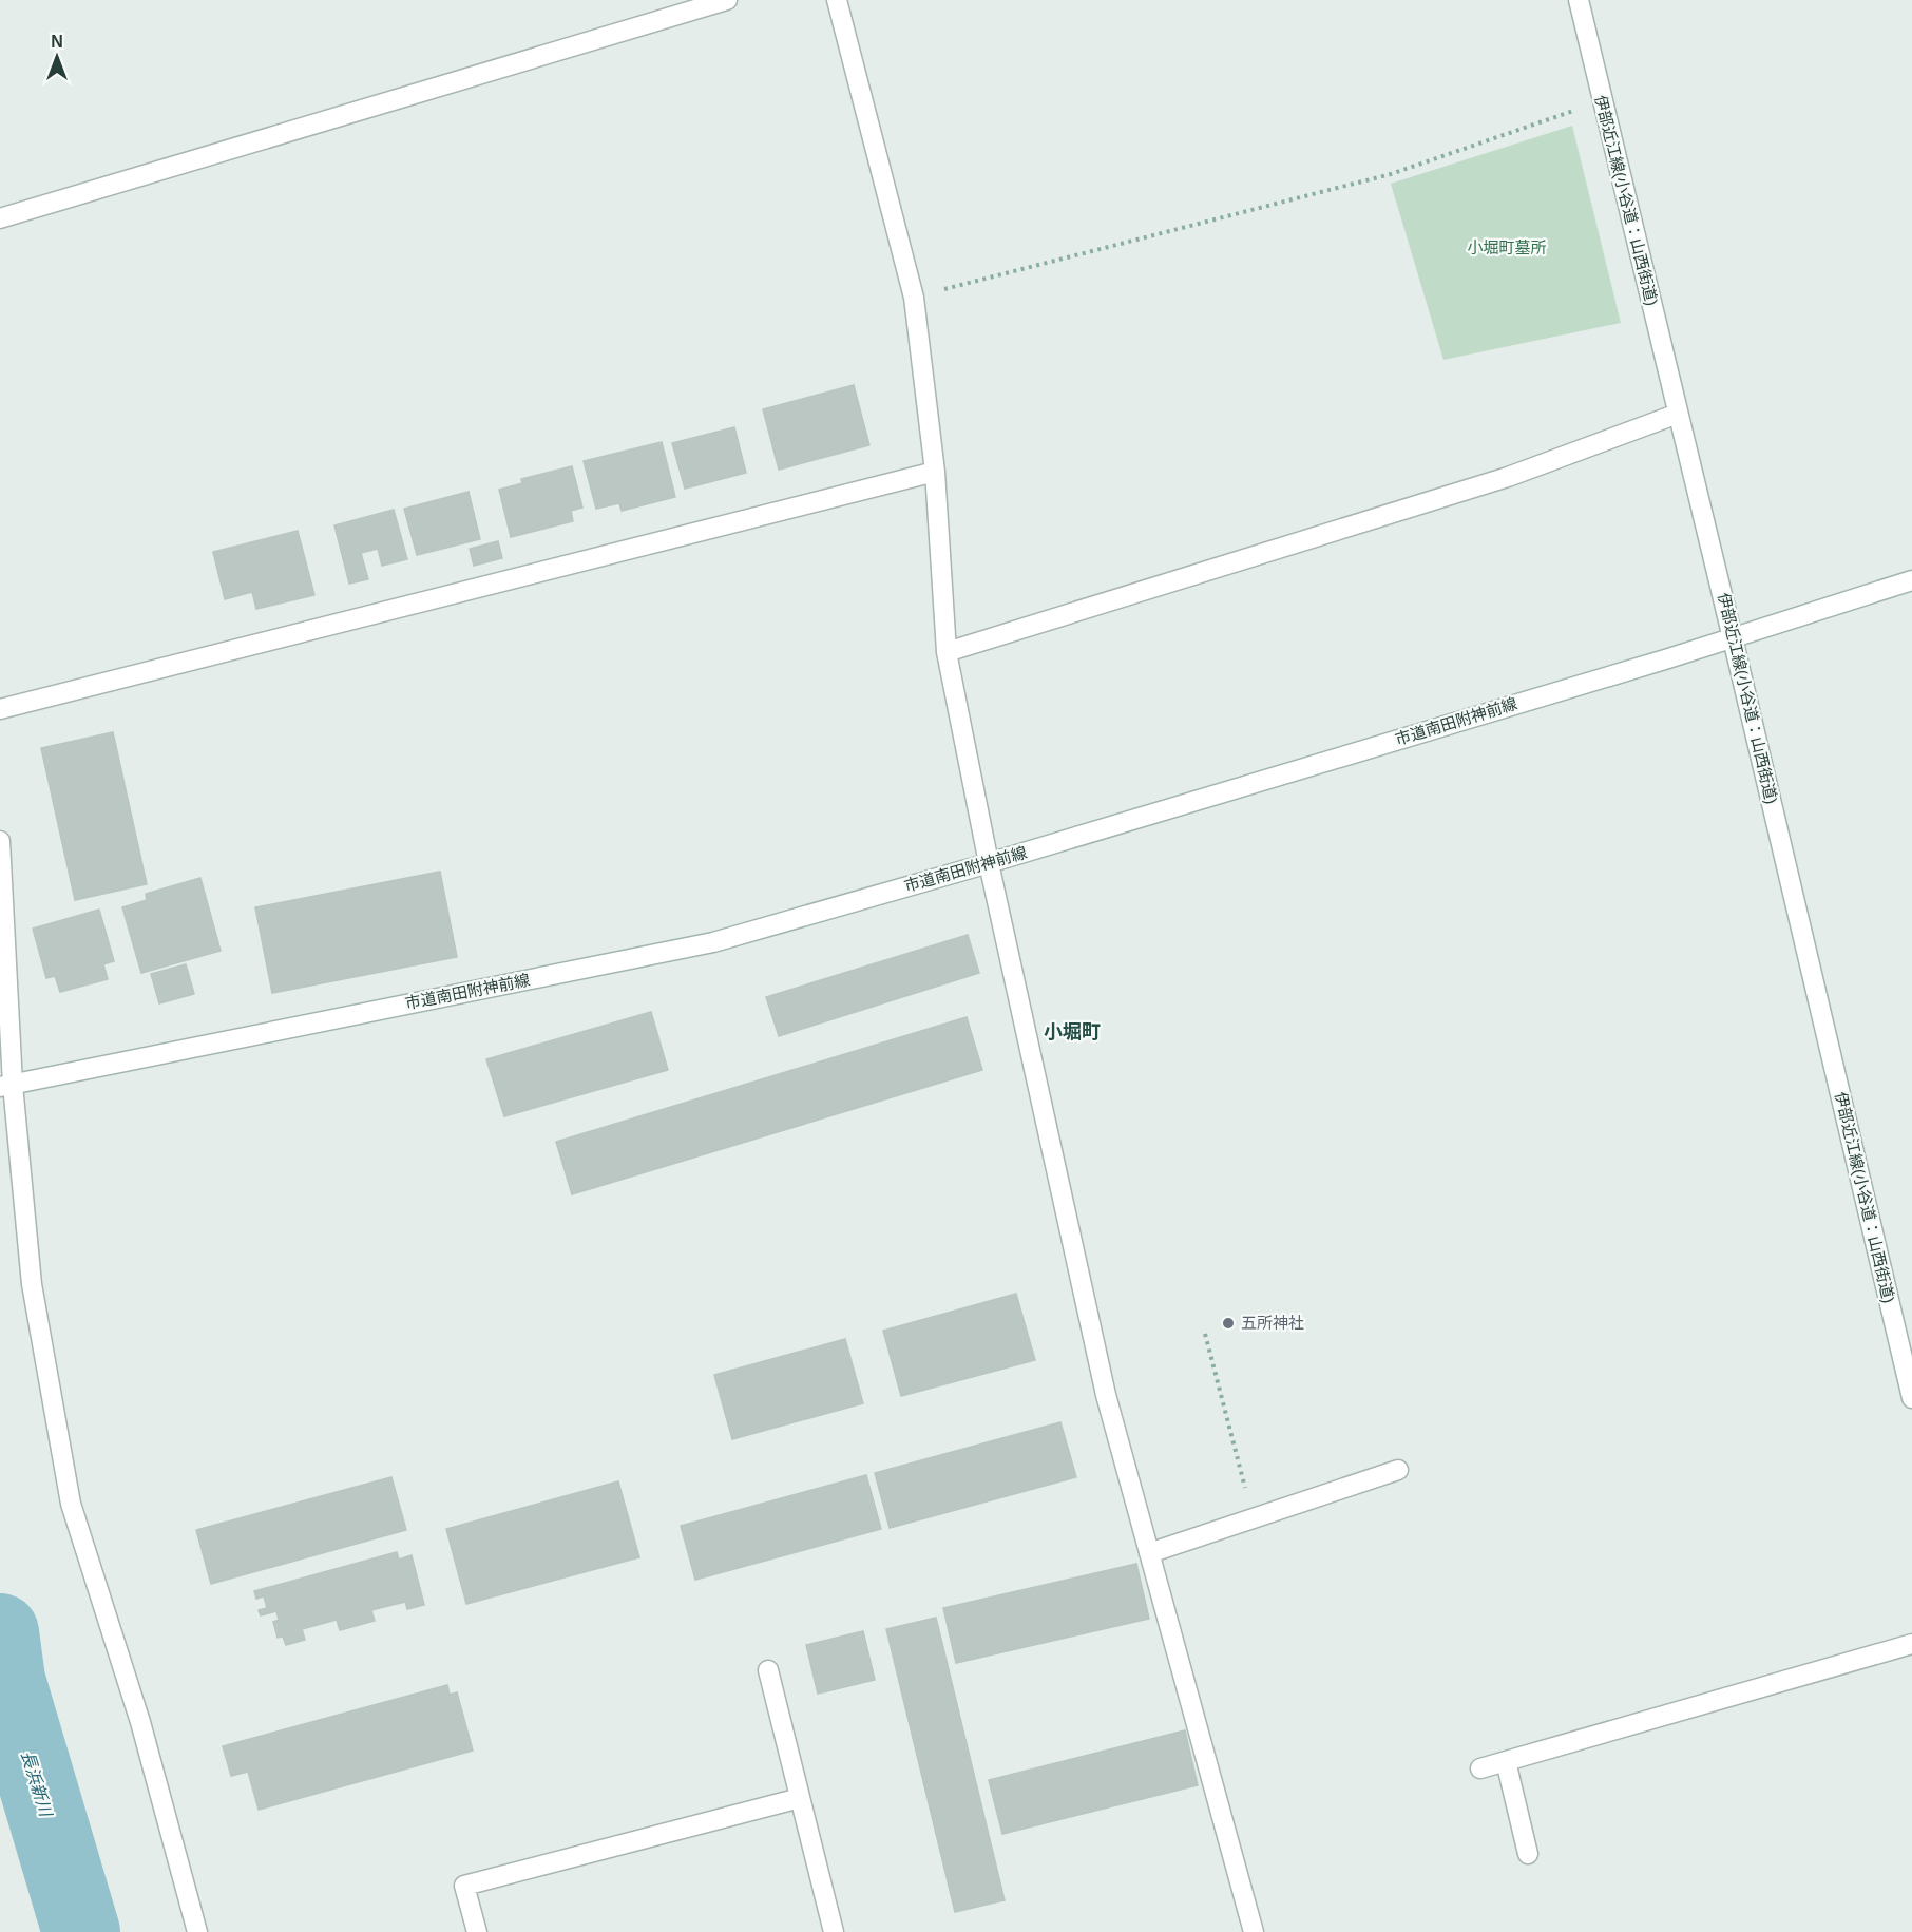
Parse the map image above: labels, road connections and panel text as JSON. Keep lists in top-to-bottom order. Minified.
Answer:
{"streets":{"street":["伊部近江線(小谷道：山西街道)","市道南田附神前線"]},"crossings":[["伊部近江線(小谷道：山西街道)","市道南田附神前線"]],"districts":["小堀町"],"water":["長浜新川"],"parks":["小堀町墓所"],"places":["五所神社"],"north":"top"}
